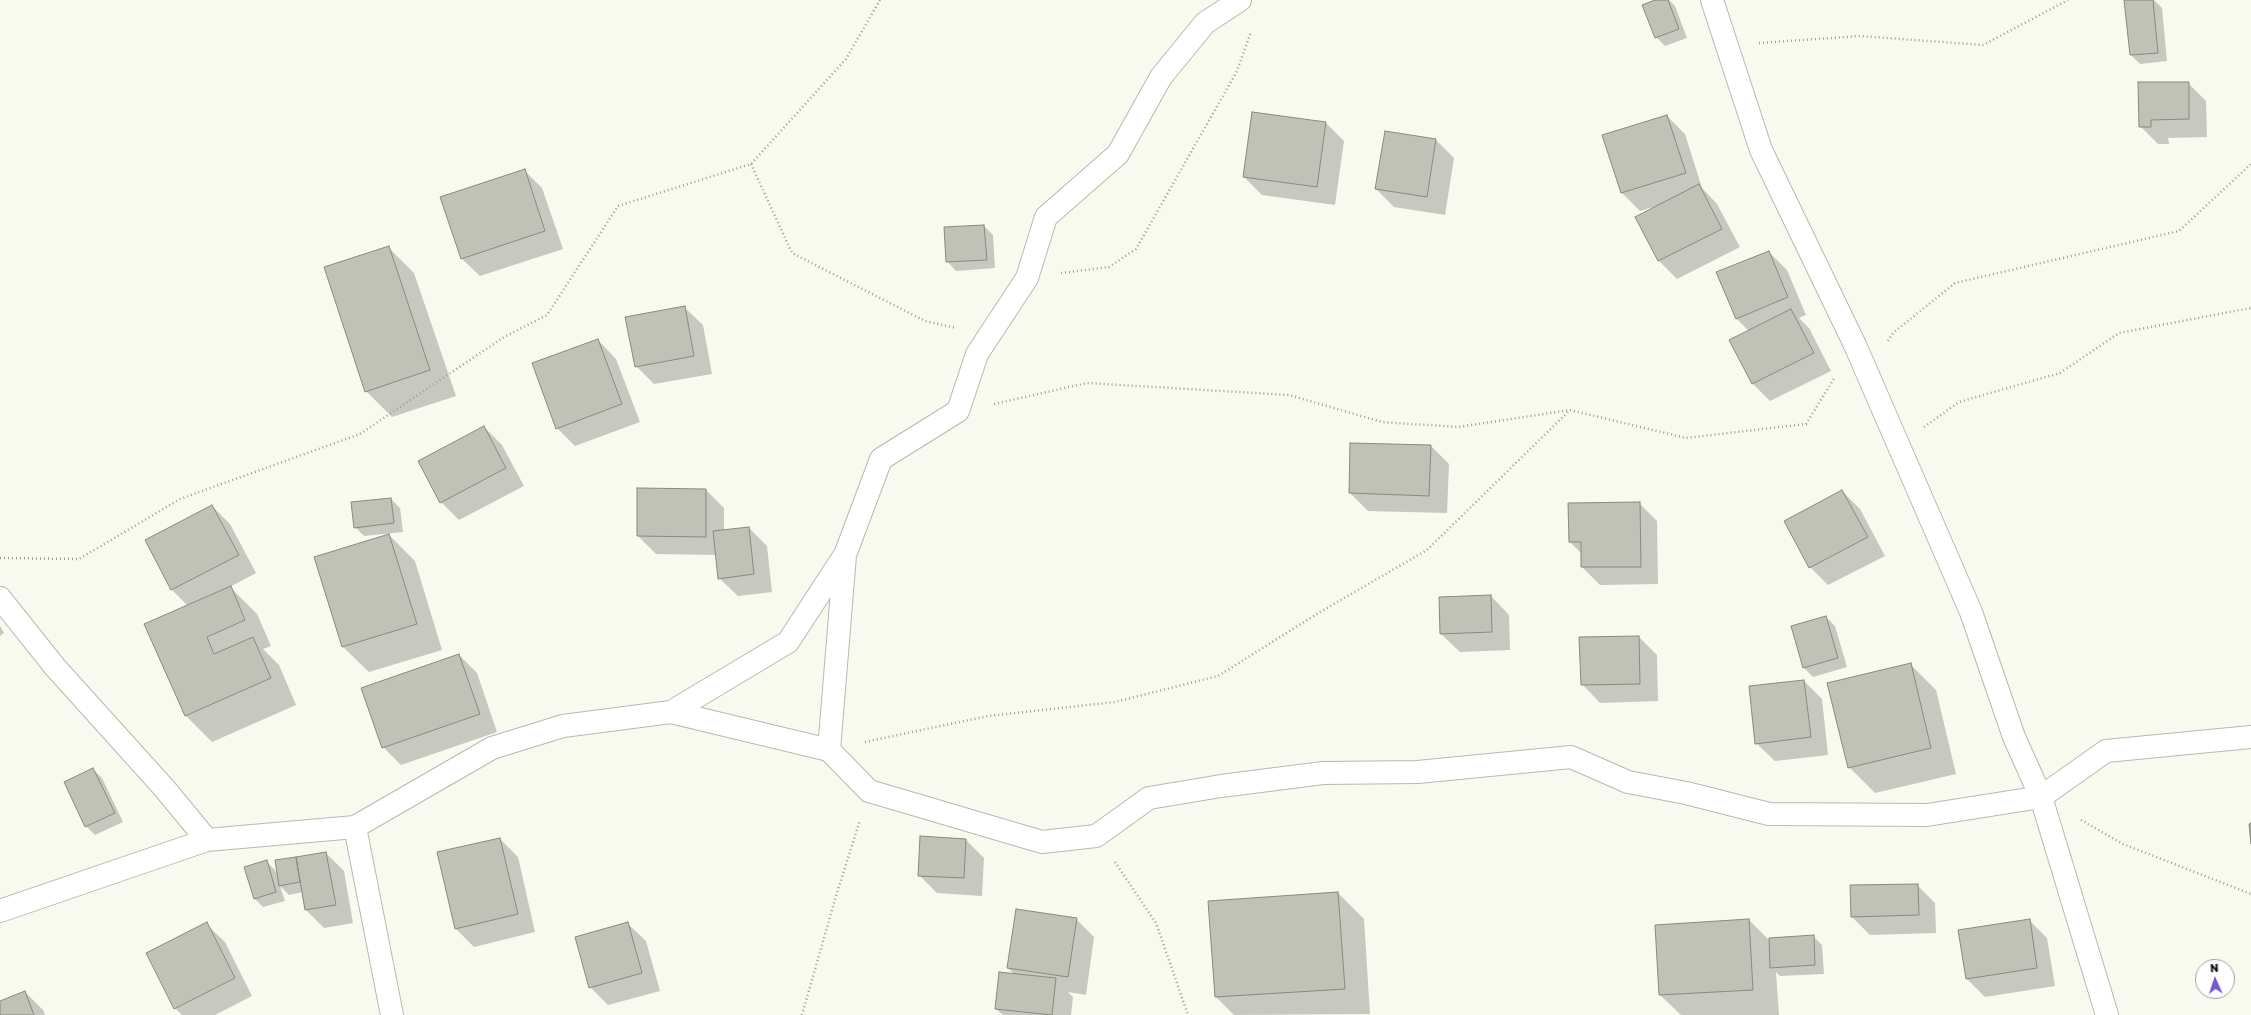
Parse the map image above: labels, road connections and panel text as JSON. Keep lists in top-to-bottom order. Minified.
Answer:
{"north":"top"}
